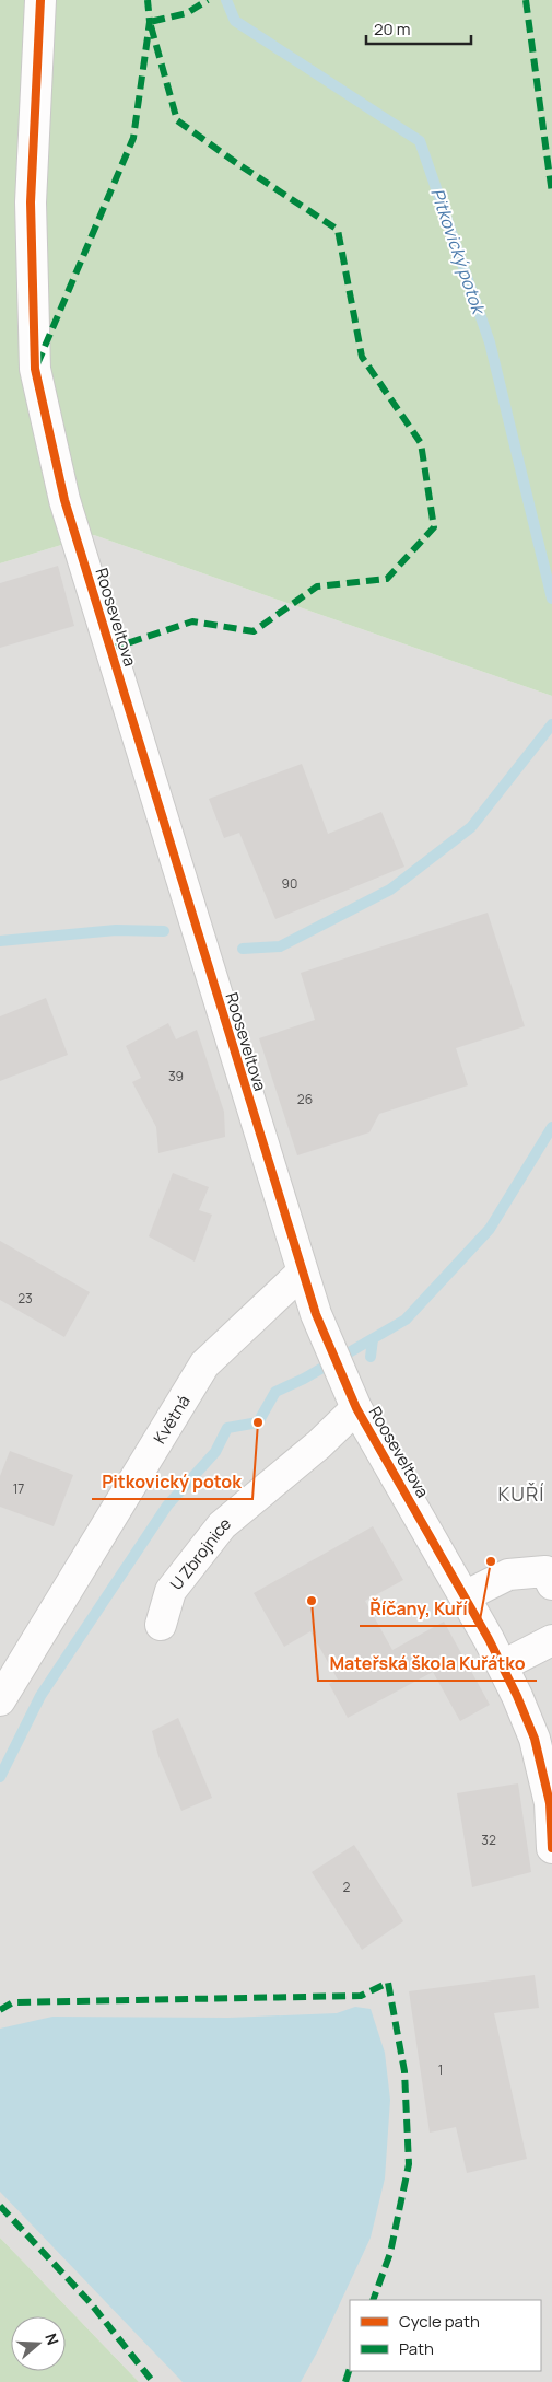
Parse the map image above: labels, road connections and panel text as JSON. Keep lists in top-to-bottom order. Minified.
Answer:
{"streets":{"street":["Rooseveltova","Květná","U Zbrojnice"]},"crossings":[["Rooseveltova","Květná"],["Rooseveltova","U Zbrojnice"]],"districts":["KUŘÍ"],"water":["Pitkovický potok"],"places":["Pitkovický potok","Říčany, Kuří","Mateřská škola Kuřátko"],"house_numbers":["90","39","26","23","17","32","2","1"],"legend":["Cycle path","Path"],"scale_bar":"20 m","north":"right"}
